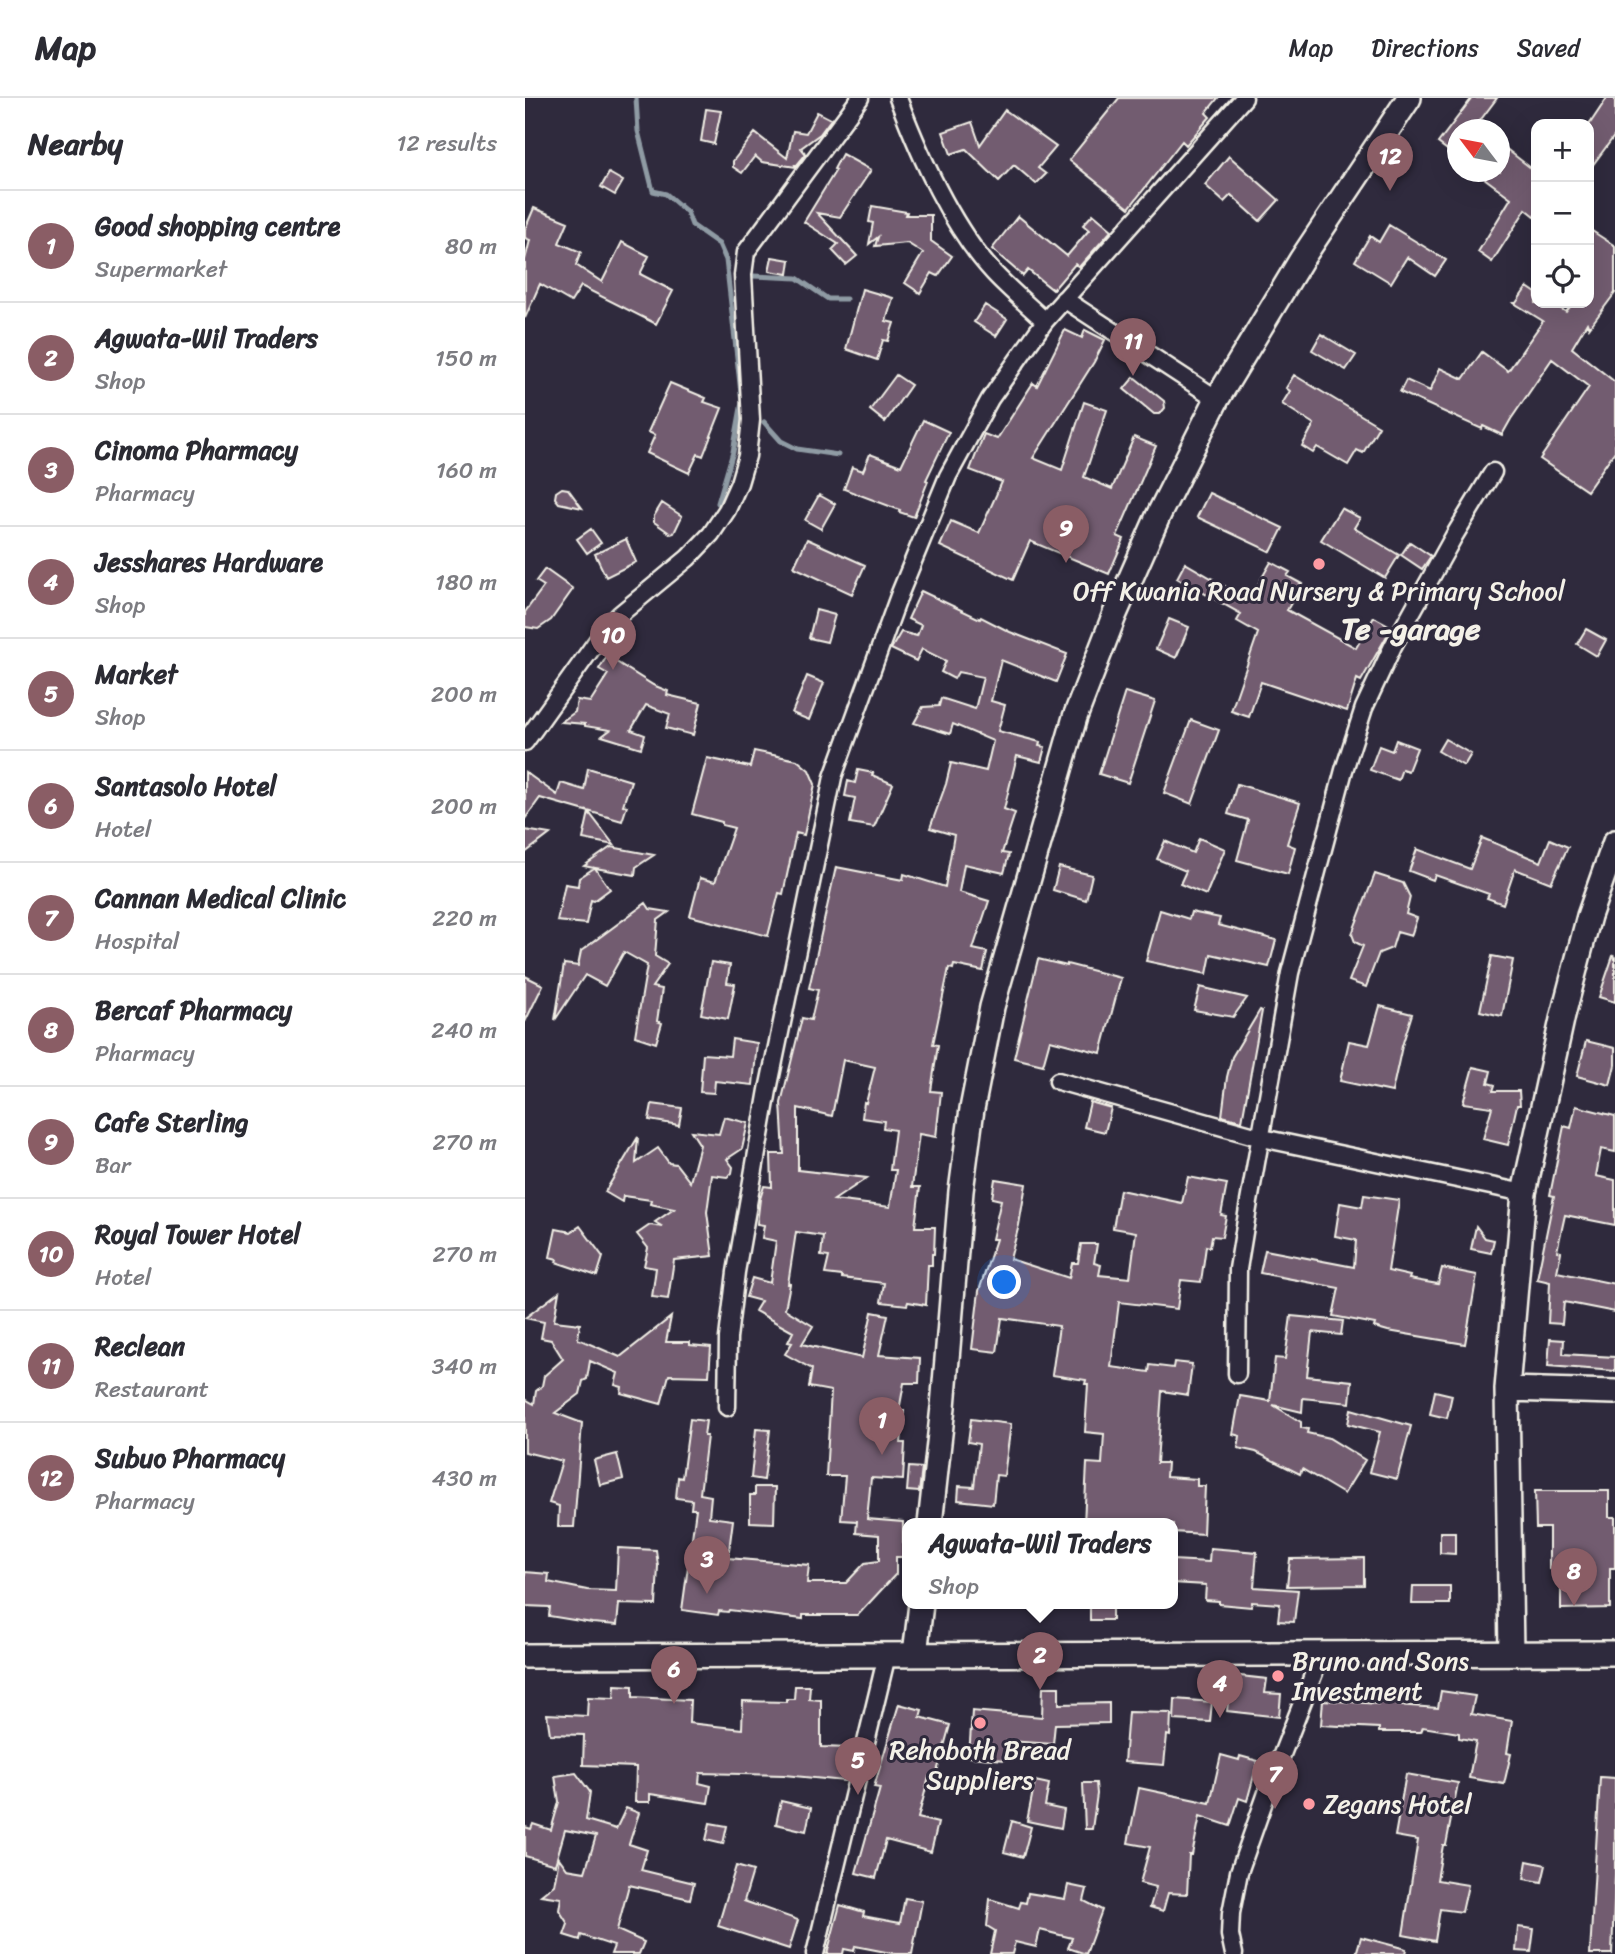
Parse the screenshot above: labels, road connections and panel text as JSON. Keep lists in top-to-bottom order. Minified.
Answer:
{"districts":["Te -garage"],"places":["Off Kwania Road Nursery & Primary School","Bruno and Sons Investment","Rehoboth Bread Suppliers","Zegans Hotel"],"north":"top left","page":{"header":"Map","nav":["Map","Directions","Saved"],"heading":["Nearby","12 results"],"map_buttons":["+","−"],"pins":["12","11","9","10","1","3","8","2","6","4","5","7"],"list":[{"mark":"1","name":"Good shopping centre","note":"Supermarket","value":"80 m"},{"mark":"2","name":"Agwata-Wil Traders","note":"Shop","value":"150 m"},{"mark":"3","name":"Cinoma Pharmacy","note":"Pharmacy","value":"160 m"},{"mark":"4","name":"Jesshares Hardware","note":"Shop","value":"180 m"},{"mark":"5","name":"Market","note":"Shop","value":"200 m"},{"mark":"6","name":"Santasolo Hotel","note":"Hotel","value":"200 m"},{"mark":"7","name":"Cannan Medical Clinic","note":"Hospital","value":"220 m"},{"mark":"8","name":"Bercaf Pharmacy","note":"Pharmacy","value":"240 m"},{"mark":"9","name":"Cafe Sterling","note":"Bar","value":"270 m"},{"mark":"10","name":"Royal Tower Hotel","note":"Hotel","value":"270 m"},{"mark":"11","name":"Reclean","note":"Restaurant","value":"340 m"},{"mark":"12","name":"Subuo Pharmacy","note":"Pharmacy","value":"430 m"}],"popup":["Agwata-Wil Traders","Shop"]}}
